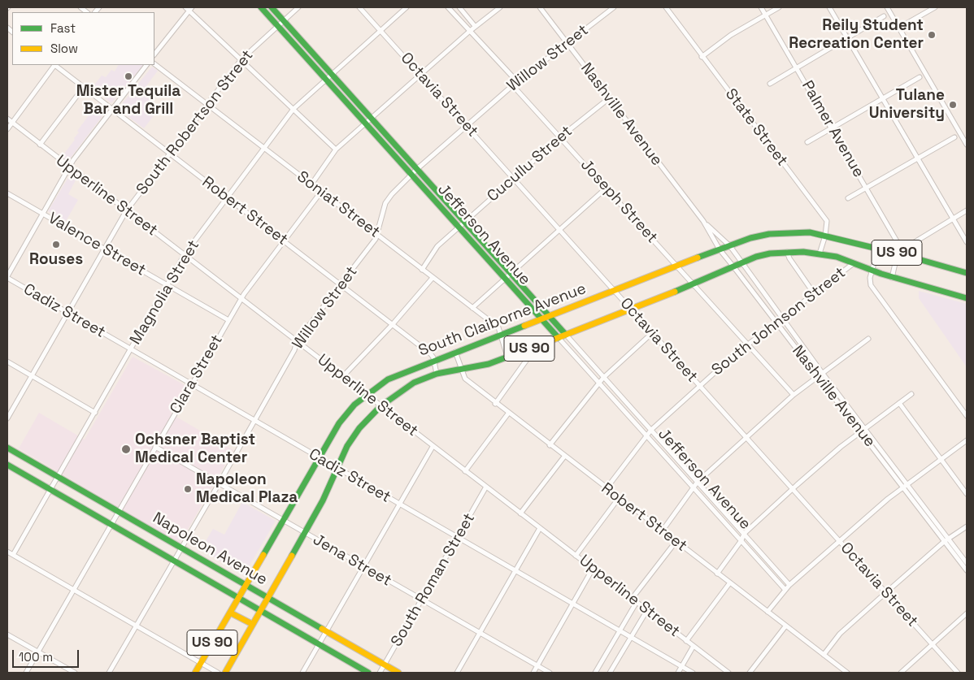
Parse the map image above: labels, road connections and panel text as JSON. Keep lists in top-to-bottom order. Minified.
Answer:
{"streets":{"main road":["Jefferson Avenue","US 90","South Claiborne Avenue","Napoleon Avenue"],"street":["Willow Street","Octavia Street","Nashville Avenue","South Robertson Street","State Street","Palmer Avenue","Cucullu Street","Upperline Street","Joseph Street","Soniat Street","Robert Street","Valence Street","Magnolia Street","Cadiz Street","South Johnson Street","Clara Street","Jena Street","South Roman Street"]},"crossings":[["Willow Street","Octavia Street"],["Willow Street","Nashville Avenue"],["Willow Street","Upperline Street"],["Willow Street","Joseph Street"],["Willow Street","Soniat Street"],["Willow Street","Robert Street"],["Willow Street","Jefferson Avenue"],["Willow Street","Cadiz Street"],["Willow Street","Napoleon Avenue"],["Willow Street","Jena Street"],["Octavia Street","Cucullu Street"],["Octavia Street","Magnolia Street"],["Octavia Street","South Claiborne Avenue"],["Octavia Street","South Johnson Street"],["Nashville Avenue","Cucullu Street"],["Nashville Avenue","South Claiborne Avenue"],["Nashville Avenue","South Johnson Street"],["South Robertson Street","Upperline Street"],["South Robertson Street","Soniat Street"],["South Robertson Street","Robert Street"],["South Robertson Street","Jefferson Avenue"],["South Robertson Street","Valence Street"],["South Robertson Street","Cadiz Street"],["State Street","South Claiborne Avenue"],["Palmer Avenue","South Claiborne Avenue"],["Cucullu Street","Joseph Street"],["Cucullu Street","Soniat Street"],["Cucullu Street","Jefferson Avenue"],["Upperline Street","Magnolia Street"],["Upperline Street","South Claiborne Avenue"],["Upperline Street","Clara Street"],["Upperline Street","South Roman Street"],["Joseph Street","South Claiborne Avenue"],["Joseph Street","South Johnson Street"],["Soniat Street","Magnolia Street"],["Soniat Street","South Claiborne Avenue"],["Soniat Street","Clara Street"],["Robert Street","Magnolia Street"],["Robert Street","South Claiborne Avenue"],["Robert Street","South Johnson Street"],["Robert Street","Clara Street"],["Jefferson Avenue","Magnolia Street"],["Jefferson Avenue","South Claiborne Avenue"],["Jefferson Avenue","South Johnson Street"],["Valence Street","Magnolia Street"],["Valence Street","Clara Street"],["Magnolia Street","Cadiz Street"],["Magnolia Street","Napoleon Avenue"],["Cadiz Street","South Claiborne Avenue"],["Cadiz Street","Clara Street"],["Cadiz Street","South Roman Street"],["South Claiborne Avenue","South Johnson Street"],["South Claiborne Avenue","Napoleon Avenue"],["South Claiborne Avenue","Jena Street"],["Clara Street","Napoleon Avenue"],["Clara Street","Jena Street"],["Napoleon Avenue","South Roman Street"],["Jena Street","South Roman Street"]],"places":["Reily Student Recreation Center","Mister Tequila Bar and Grill","Tulane University","Rouses","Ochsner Baptist Medical Center","Napoleon Medical Plaza"],"legend":["Fast","Slow"],"scale_bar":"100 m"}
